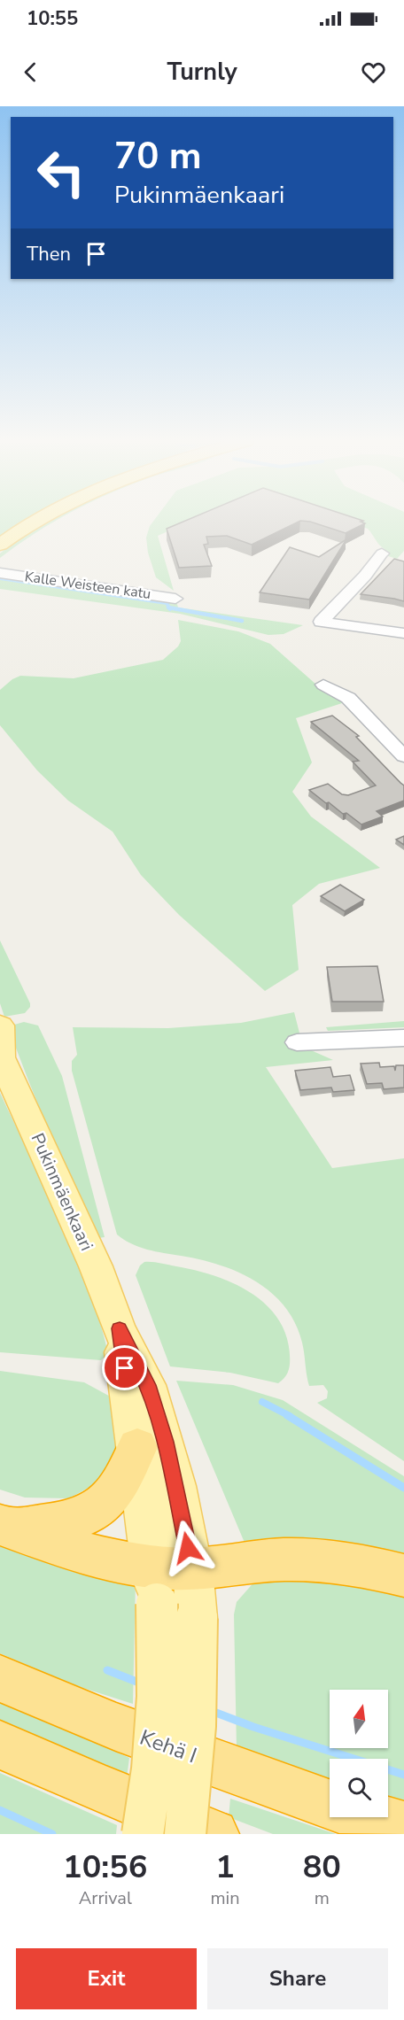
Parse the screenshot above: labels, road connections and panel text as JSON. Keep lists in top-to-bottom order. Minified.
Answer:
{"streets":{"highway":["Kehä I"],"main road":["Pukinmäenkaari"],"street":["Kalle Weisteen katu"]},"north":"top","page":{"status":"10:55","header":"Turnly","turn":["70 m","Pukinmäenkaari"],"then":"Then","eta":["10:56","Arrival","1","min","80","m"],"buttons":["Exit","Share"]}}
